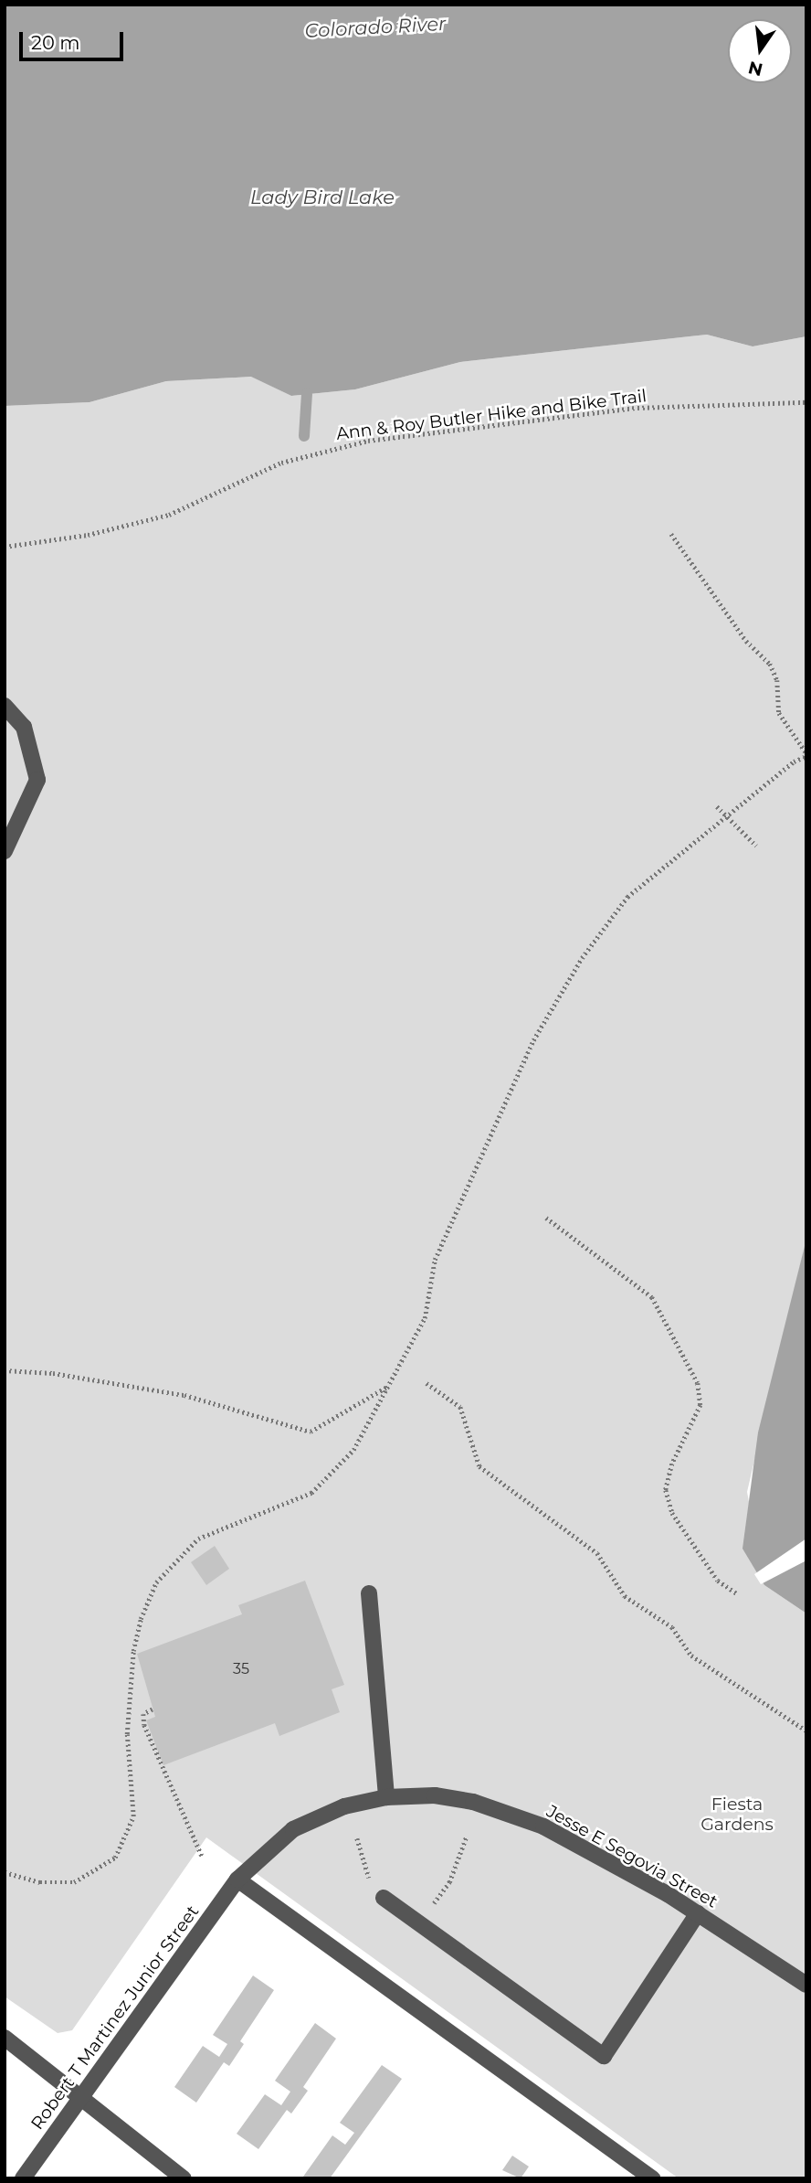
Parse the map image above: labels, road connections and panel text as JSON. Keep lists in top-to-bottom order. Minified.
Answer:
{"streets":{"street":["Jesse E Segovia Street","Robert T Martinez Junior Street"],"path":["Ann & Roy Butler Hike and Bike Trail"]},"crossings":[["Jesse E Segovia Street","Robert T Martinez Junior Street"]],"water":["Colorado River","Lady Bird Lake"],"parks":["Fiesta Gardens"],"house_numbers":["35"],"scale_bar":"20 m","north":"bottom"}
